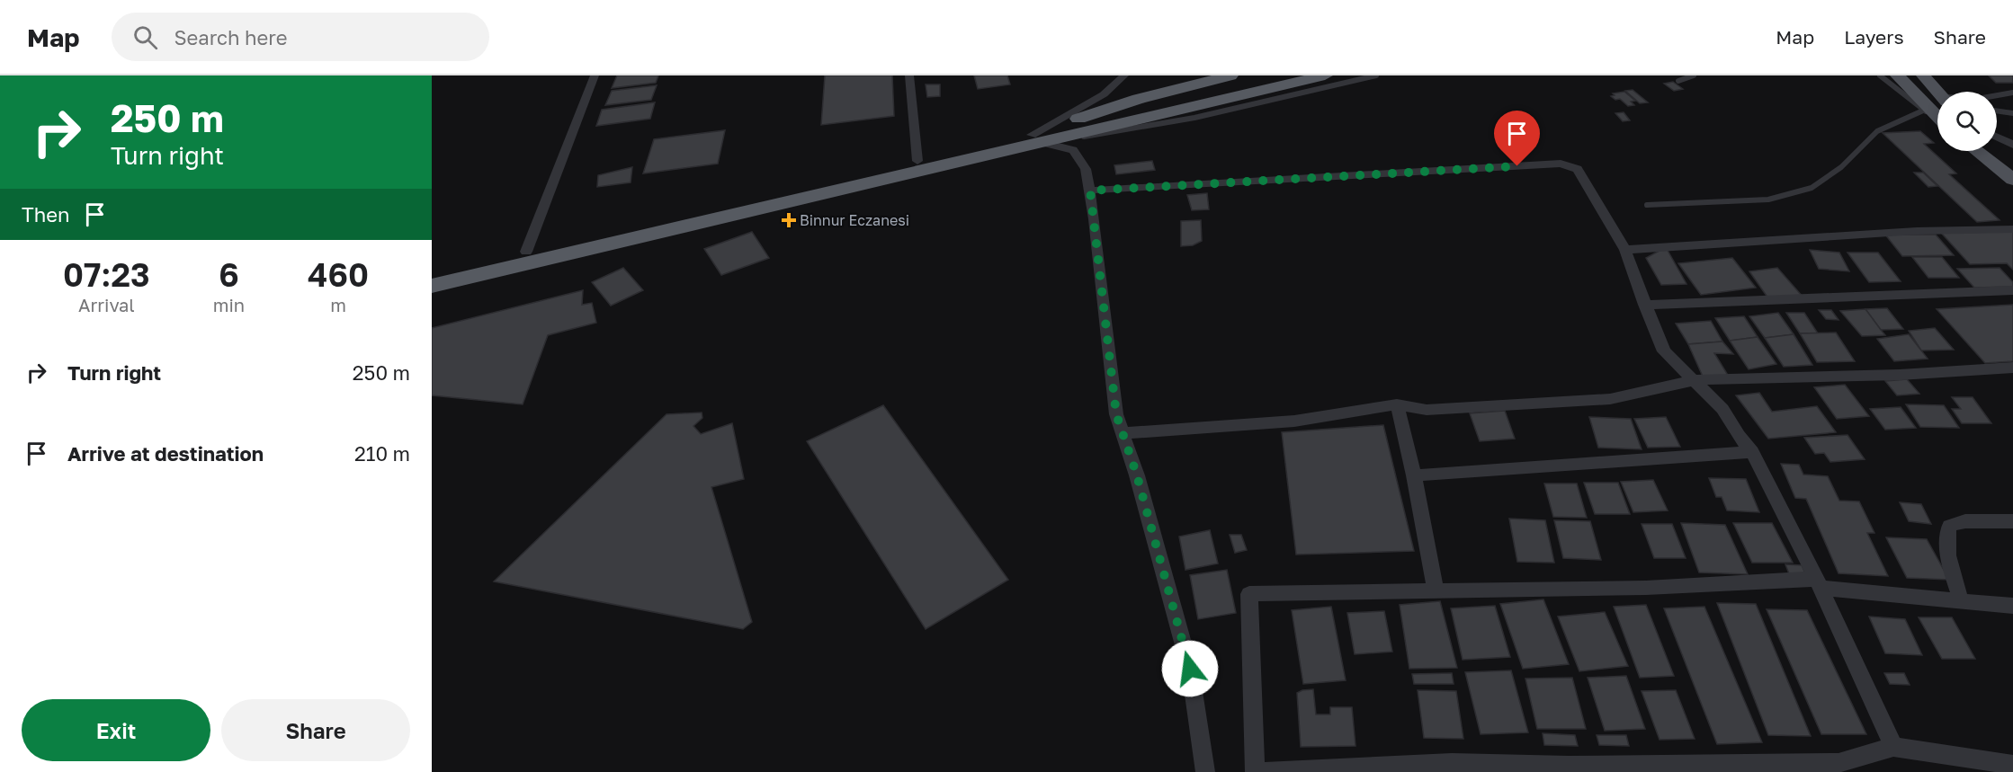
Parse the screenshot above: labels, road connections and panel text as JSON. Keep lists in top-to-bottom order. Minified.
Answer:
{"places":{"health":["Binnur Eczanesi"]},"page":{"header":"Map","search":"Search here","nav":["Map","Layers","Share"],"turn":["250 m","Turn right"],"then":"Then","eta":["07:23","Arrival","6","min","460","m"],"list":[{"name":"Turn right","value":"250 m"},{"name":"Arrive at destination","value":"210 m"}],"buttons":["Exit","Share"]}}
